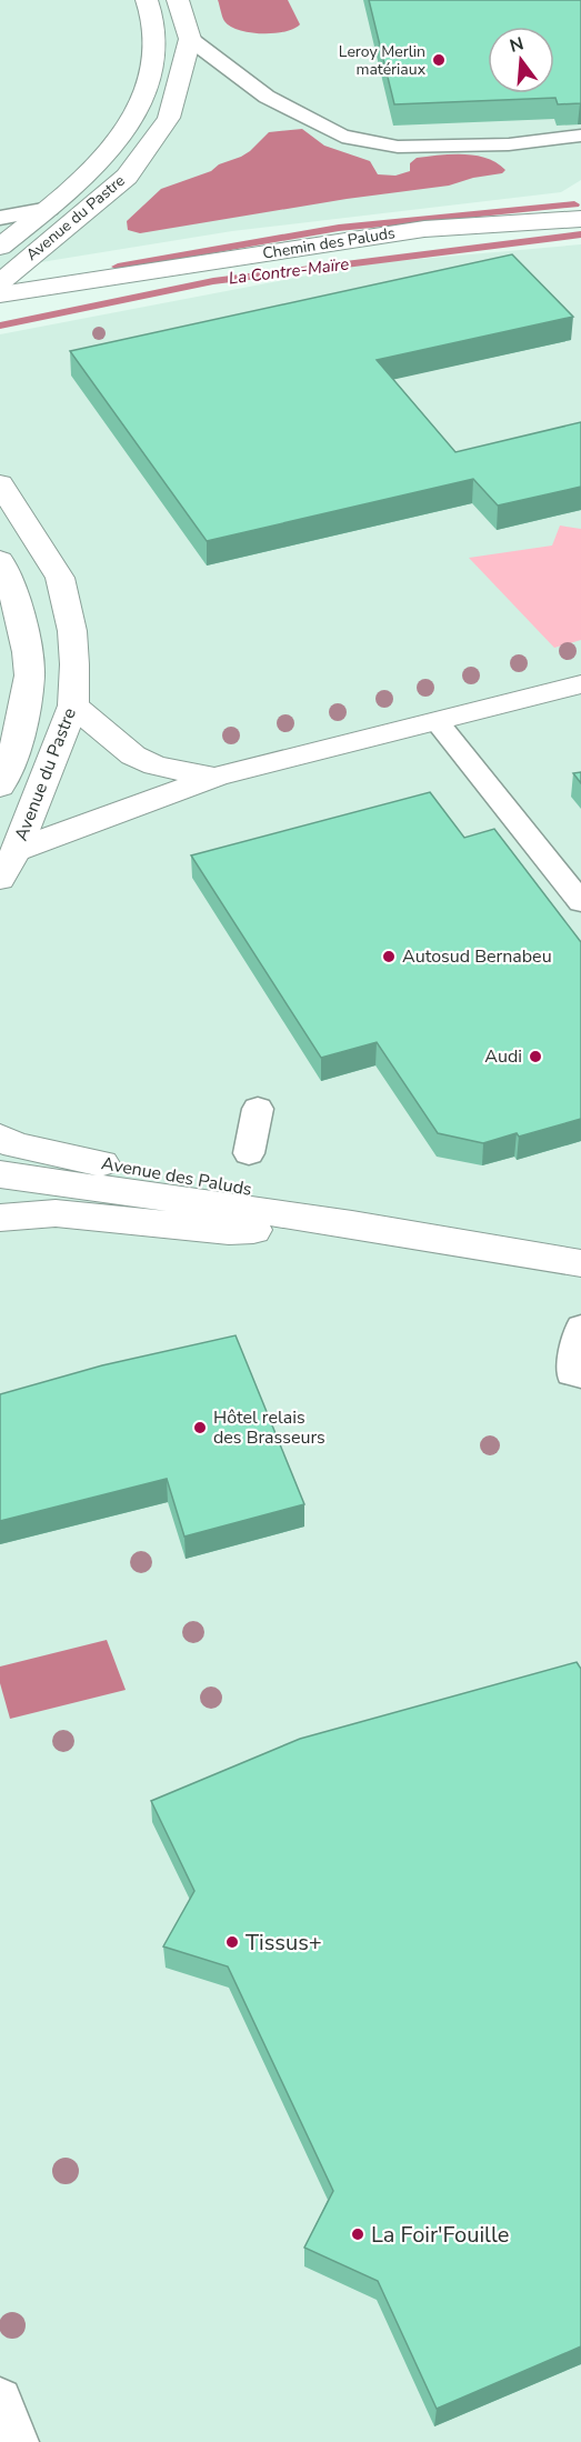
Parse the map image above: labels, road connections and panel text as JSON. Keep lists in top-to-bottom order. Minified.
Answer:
{"streets":{"street":["Avenue du Pastre","Chemin des Paluds","Avenue des Paluds"]},"water":["La Contre-Maïre"],"places":["Leroy Merlin matériaux","Autosud Bernabeu","Audi","Hôtel relais des Brasseurs","Tissus+","La Foir'Fouille"],"north":"top"}
